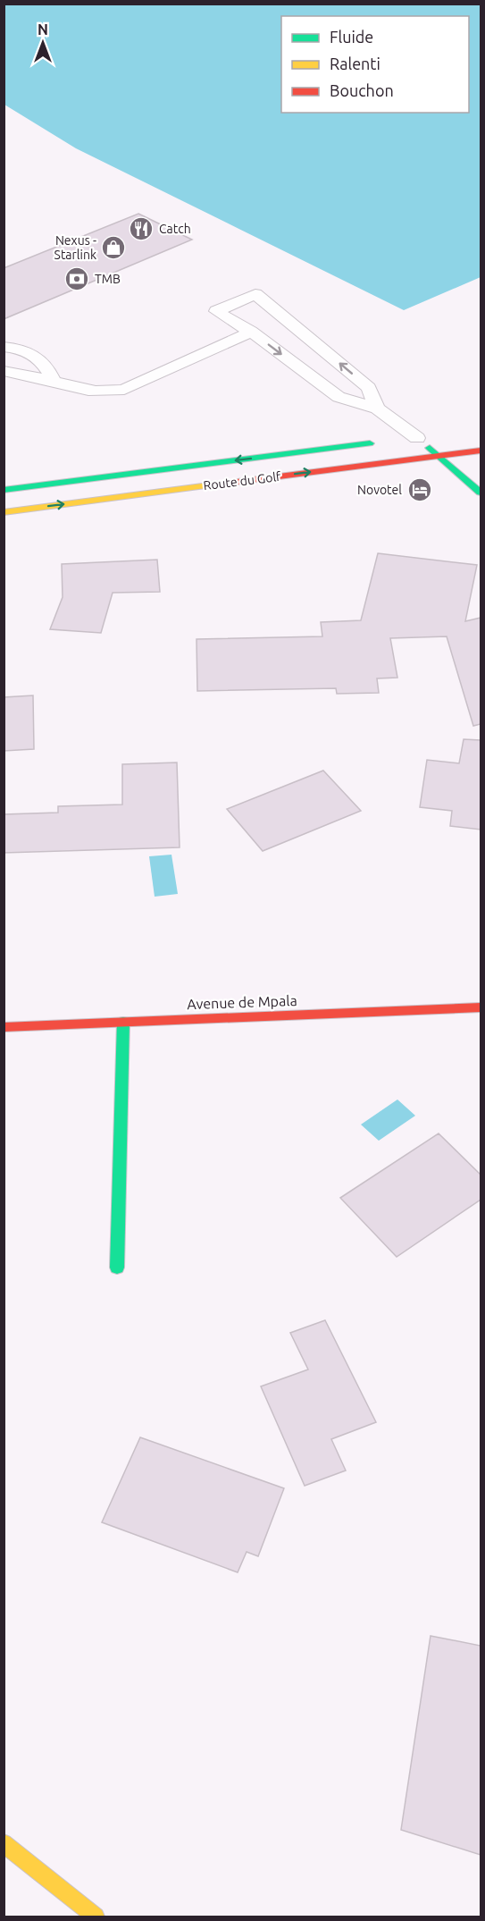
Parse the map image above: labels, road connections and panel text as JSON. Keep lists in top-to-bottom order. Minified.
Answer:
{"streets":{"main road":["Route du Golf","Avenue de Mpala"]},"places":{"restaurant":["Catch"],"shop":["Nexus - Starlink"],"bank":["TMB"],"hotel":["Novotel"]},"legend":["Fluide","Ralenti","Bouchon"],"north":"top"}
